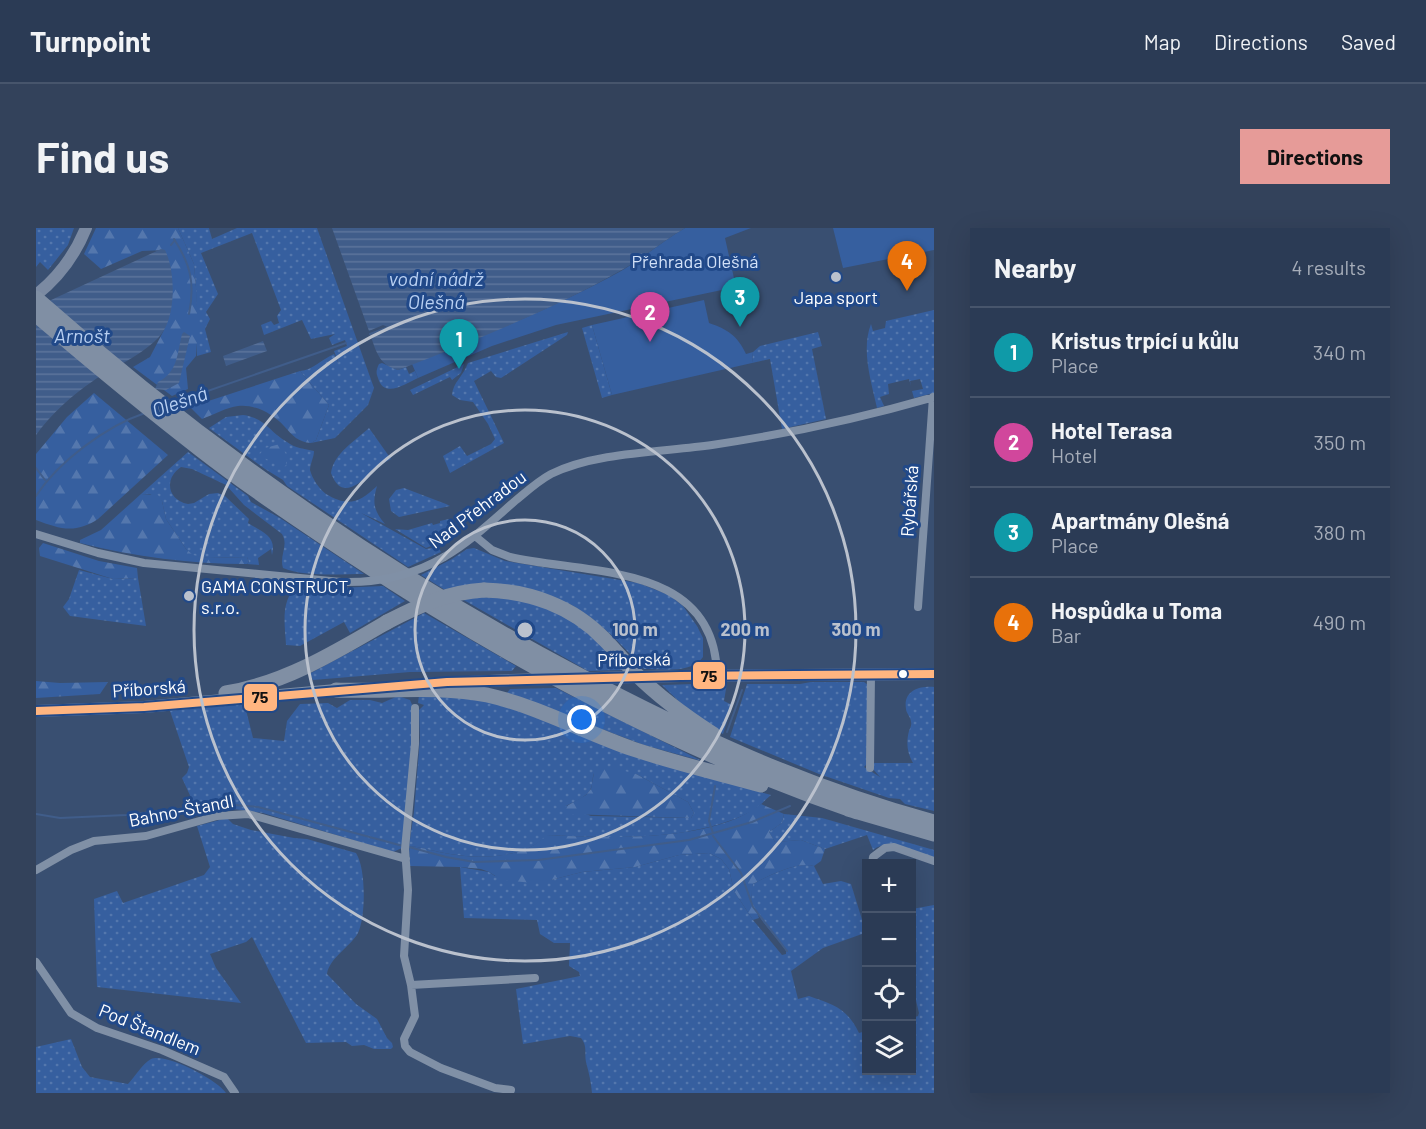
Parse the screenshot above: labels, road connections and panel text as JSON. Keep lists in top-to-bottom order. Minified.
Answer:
{"streets":{"main road":["Příborská"],"street":["Rybářská","Nad Přehradou","Bahno-Štandl","Pod Štandlem"]},"crossings":[["Rybářská","Nad Přehradou"]],"water":["vodní nádrž Olešná","Arnošt","Olešná"],"parks":["Přehrada Olešná"],"places":["Japa sport","GAMA CONSTRUCT, s.r.o."],"lines":["transit line 75"],"page":{"header":"Turnpoint","nav":["Map","Directions","Saved"],"buttons":"Directions","title":"Find us","heading":["Nearby","4 results"],"pins":["4","3","2","1"],"list":[{"mark":"1","name":"Kristus trpící u kůlu","note":"Place","value":"340 m"},{"mark":"2","name":"Hotel Terasa","note":"Hotel","value":"350 m"},{"mark":"3","name":"Apartmány Olešná","note":"Place","value":"380 m"},{"mark":"4","name":"Hospůdka u Toma","note":"Bar","value":"490 m"}],"map_buttons":["+","−"]},"rings":["100 m","200 m","300 m"]}
